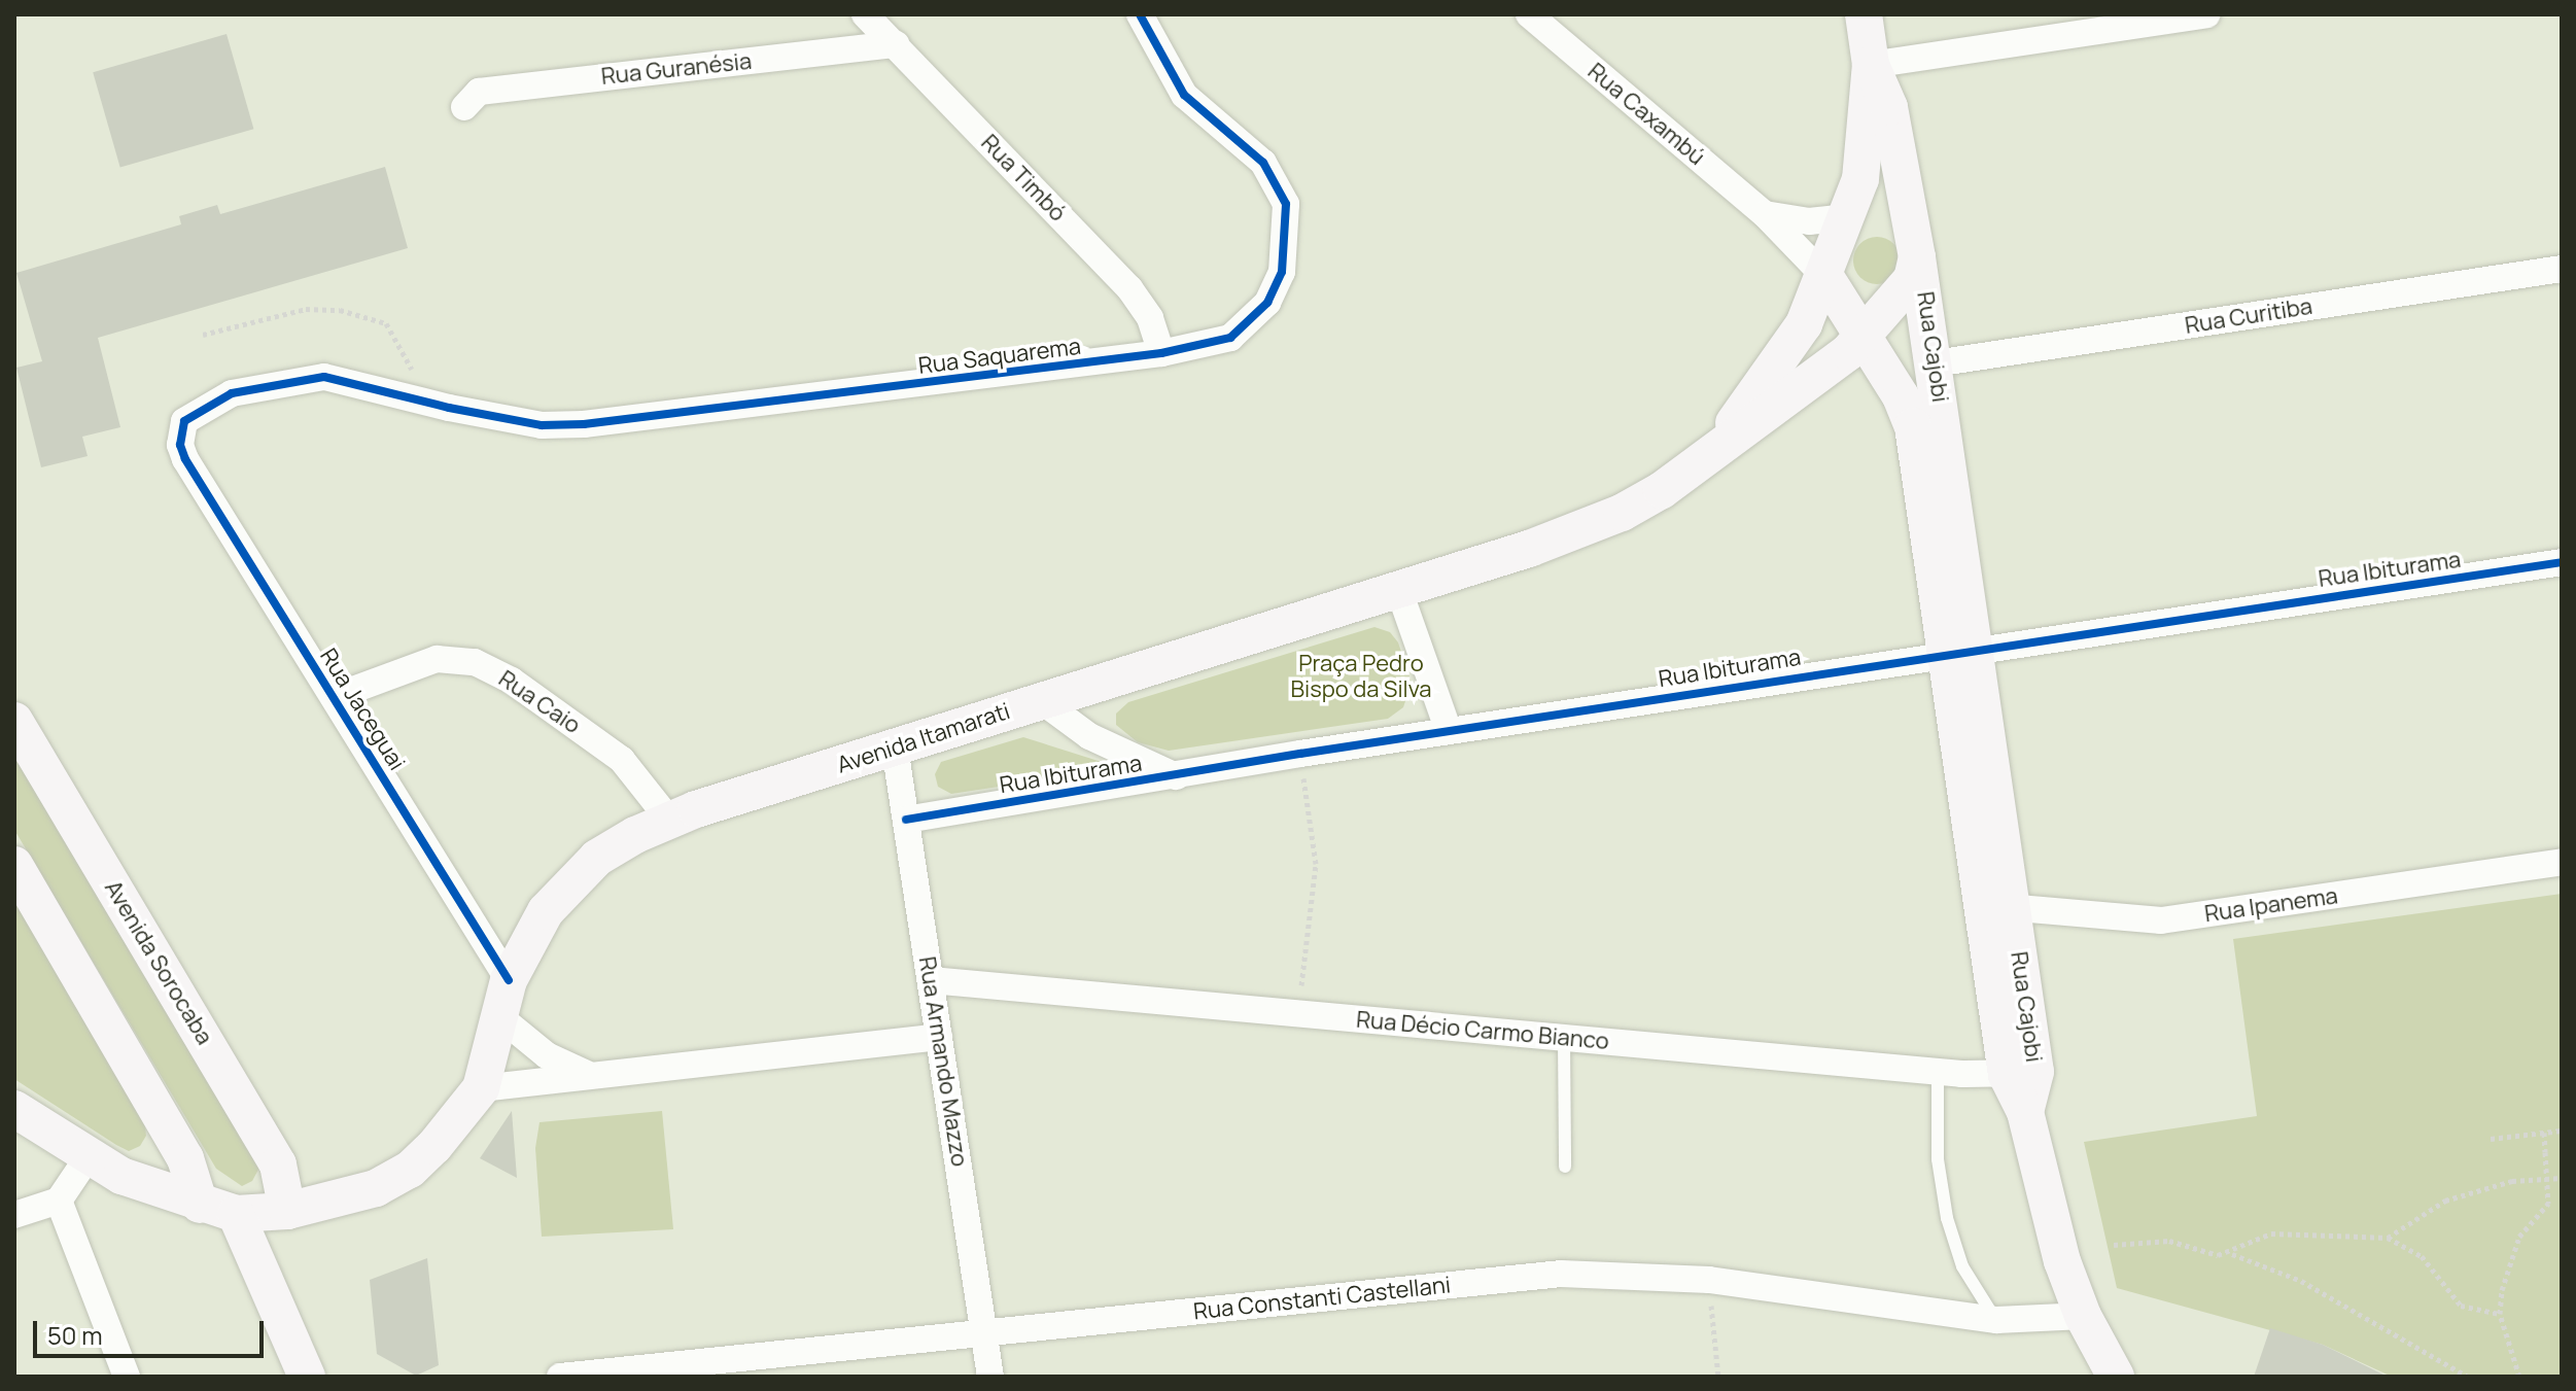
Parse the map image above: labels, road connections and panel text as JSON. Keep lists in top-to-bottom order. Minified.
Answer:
{"streets":{"main road":["Rua Cajobi","Avenida Itamarati","Avenida Sorocaba"],"street":["Rua Guranésia","Rua Caxambú","Rua Timbó","Rua Curitiba","Rua Saquarema","Rua Ibiturama","Rua Caio","Rua Jaceguai","Rua Ipanema","Rua Décio Carmo Bianco","Rua Armando Mazzo","Rua Constanti Castellani"]},"crossings":[["Rua Guranésia","Rua Timbó"],["Rua Caxambú","Rua Cajobi"],["Rua Caxambú","Avenida Itamarati"],["Rua Timbó","Rua Saquarema"],["Rua Curitiba","Rua Cajobi"],["Rua Cajobi","Rua Ibiturama"],["Rua Cajobi","Avenida Itamarati"],["Rua Cajobi","Rua Ipanema"],["Rua Cajobi","Rua Décio Carmo Bianco"],["Rua Cajobi","Rua Constanti Castellani"],["Rua Saquarema","Rua Jaceguai"],["Rua Ibiturama","Rua Armando Mazzo"],["Rua Caio","Rua Jaceguai"],["Rua Caio","Avenida Itamarati"],["Rua Jaceguai","Avenida Itamarati"],["Avenida Itamarati","Avenida Sorocaba"],["Avenida Itamarati","Rua Armando Mazzo"],["Rua Décio Carmo Bianco","Rua Armando Mazzo"],["Rua Armando Mazzo","Rua Constanti Castellani"]],"parks":["Praça Pedro Bispo da Silva"],"scale_bar":"50 m"}
